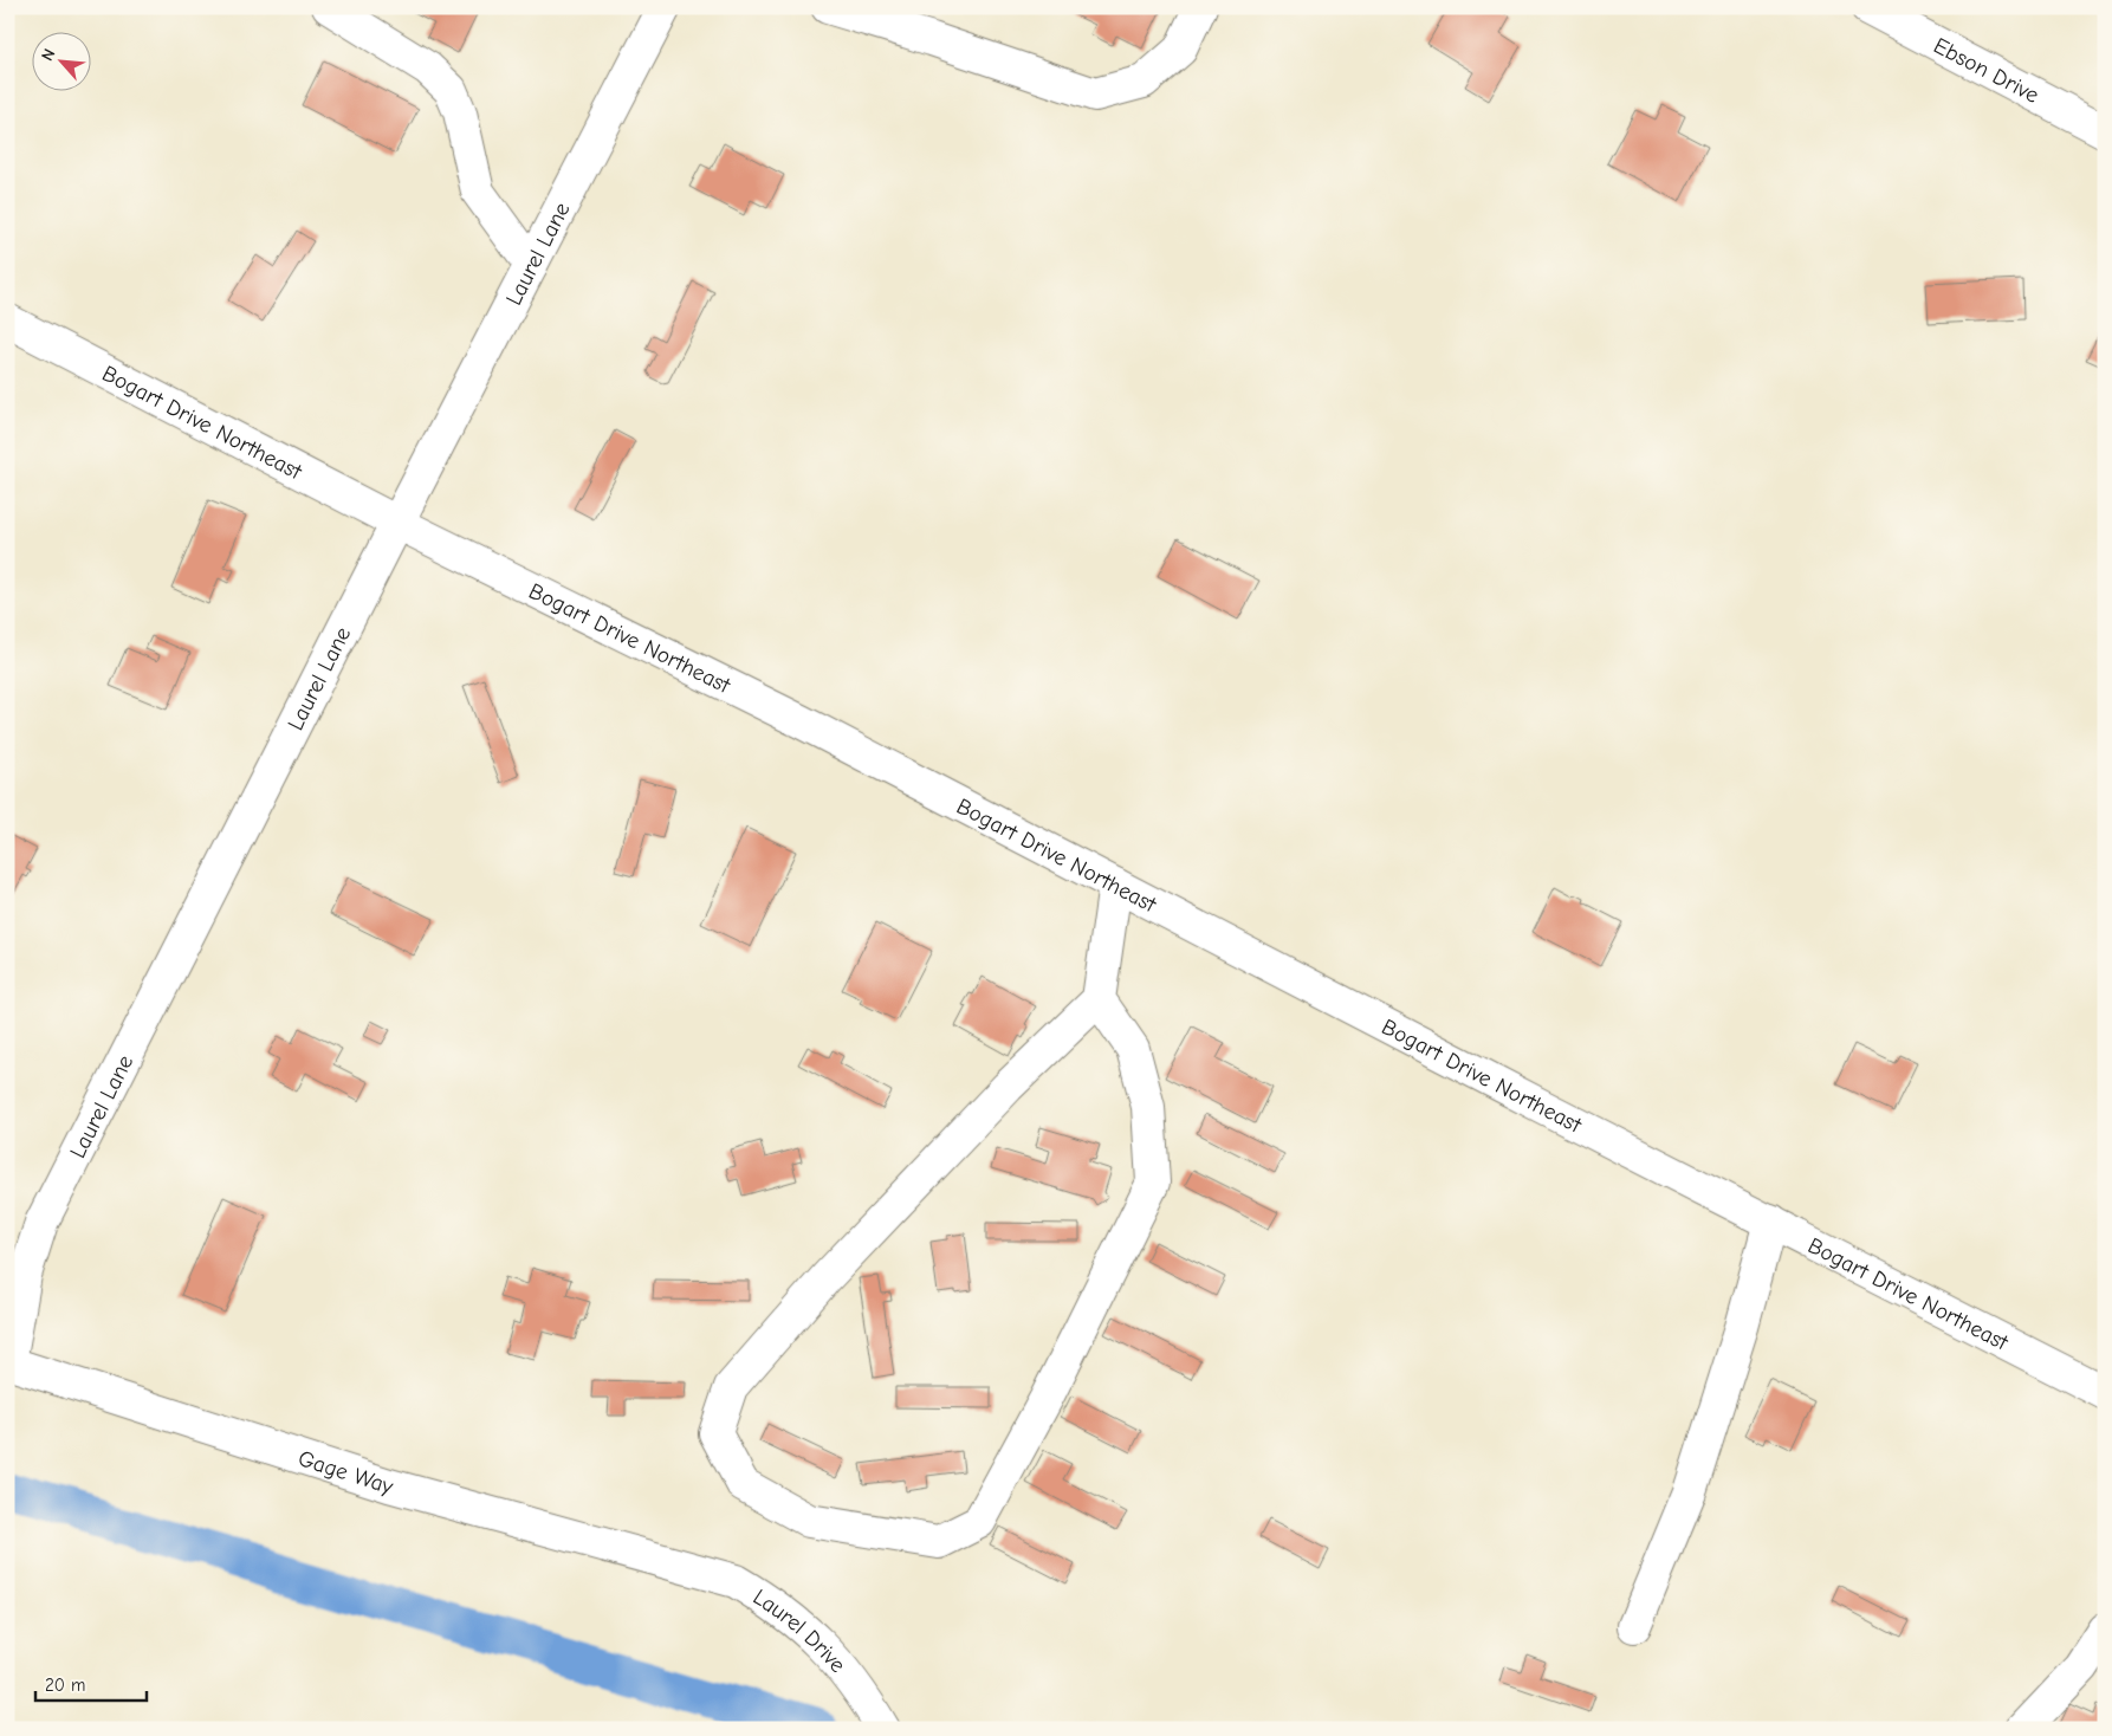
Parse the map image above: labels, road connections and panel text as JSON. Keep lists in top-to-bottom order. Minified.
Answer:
{"streets":{"street":["Ebson Drive","Laurel Lane","Bogart Drive Northeast","Gage Way","Laurel Drive"]},"crossings":[["Laurel Lane","Bogart Drive Northeast"],["Laurel Lane","Gage Way"],["Gage Way","Laurel Drive"]],"scale_bar":"20 m","north":"top left"}
